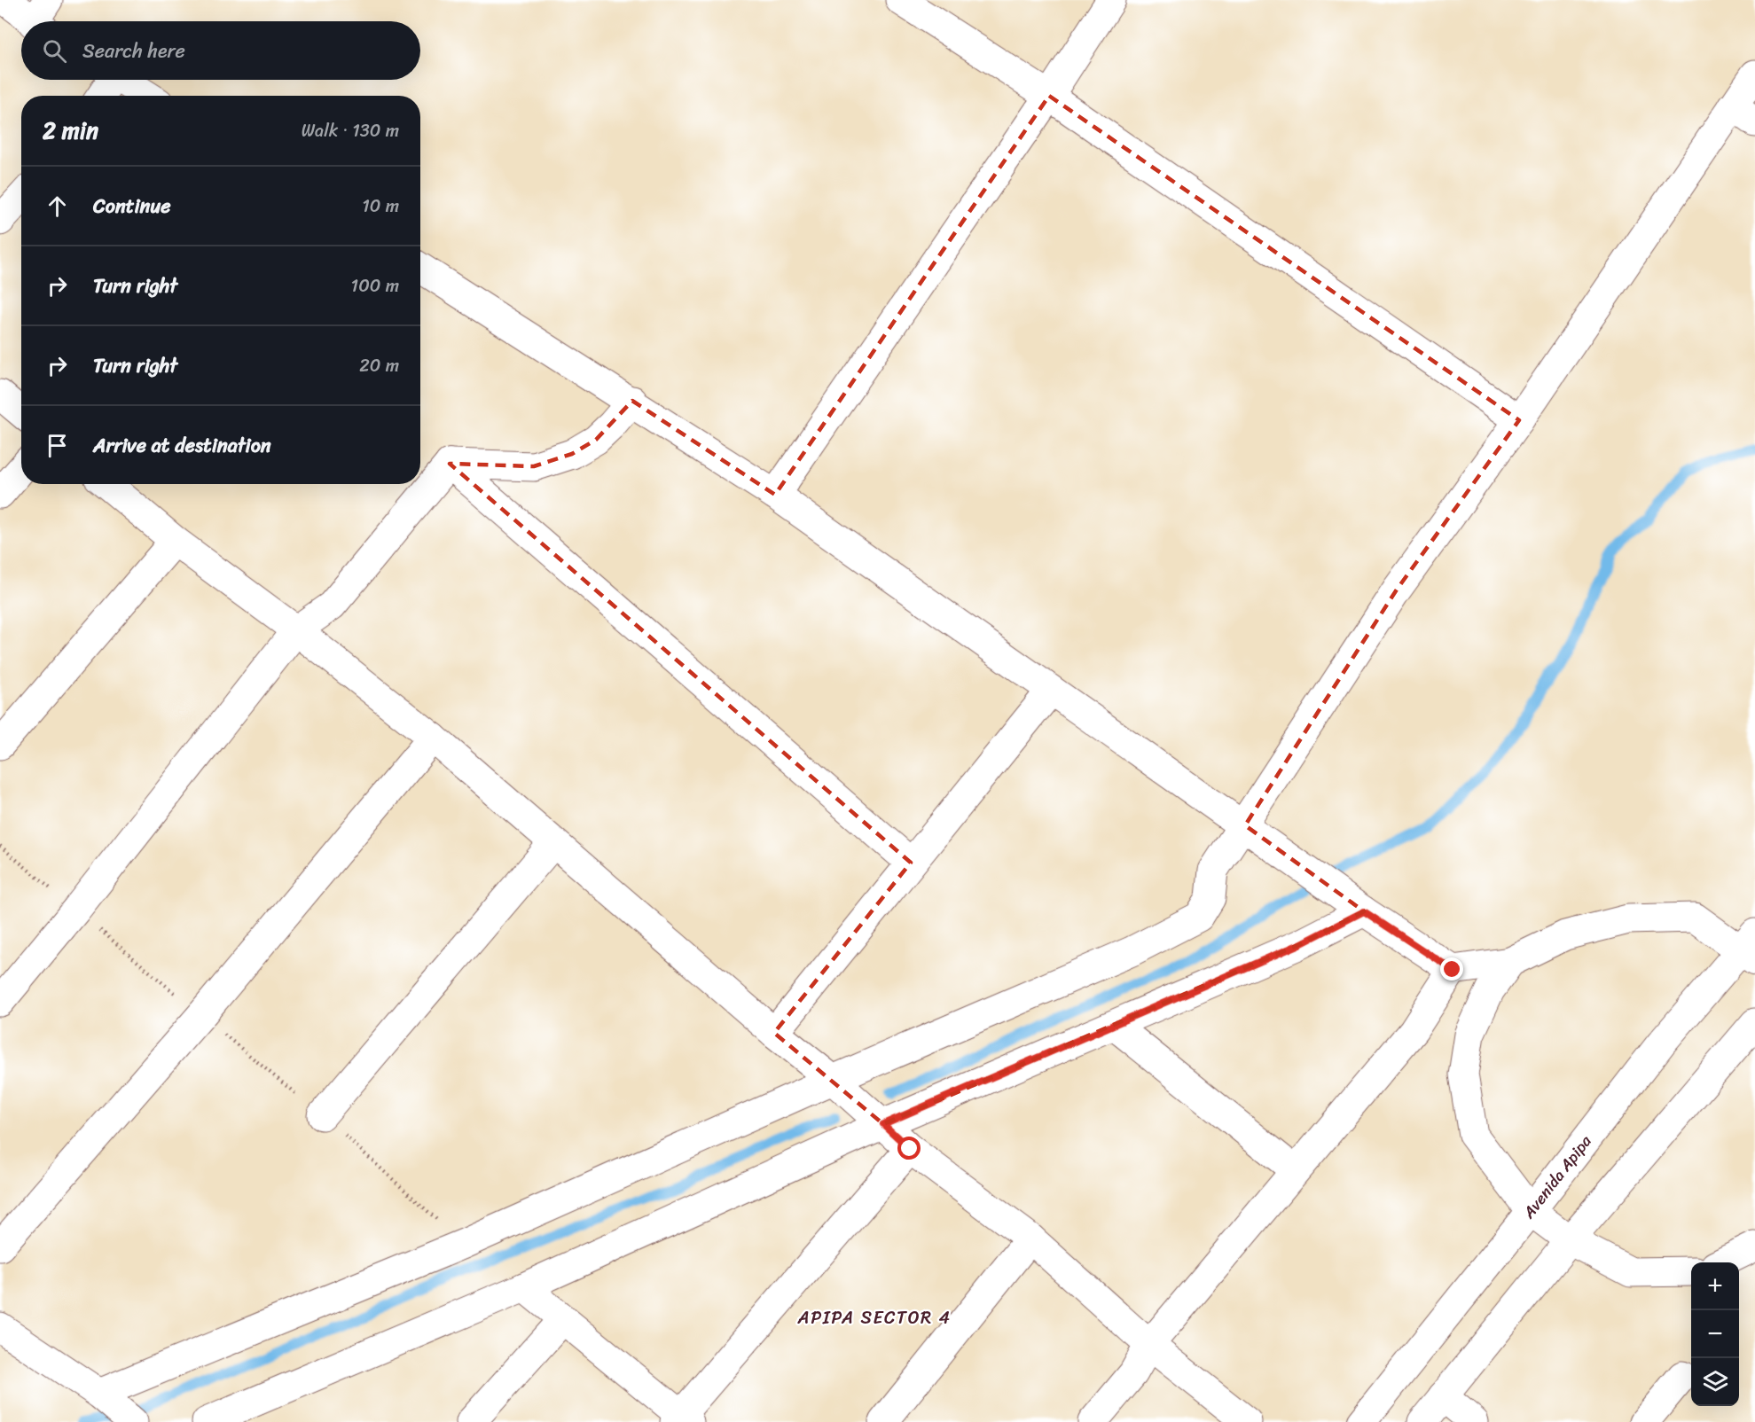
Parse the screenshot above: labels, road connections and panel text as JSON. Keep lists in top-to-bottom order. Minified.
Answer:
{"streets":{"street":["Avenida Apipa"]},"districts":["APIPA SECTOR 4"],"page":{"search":"Search here","heading":["2 min","Walk · 130 m"],"list":[["Continue","10 m"],["Turn right","100 m"],["Turn right","20 m"],"Arrive at destination"],"map_buttons":["+","−"]}}
